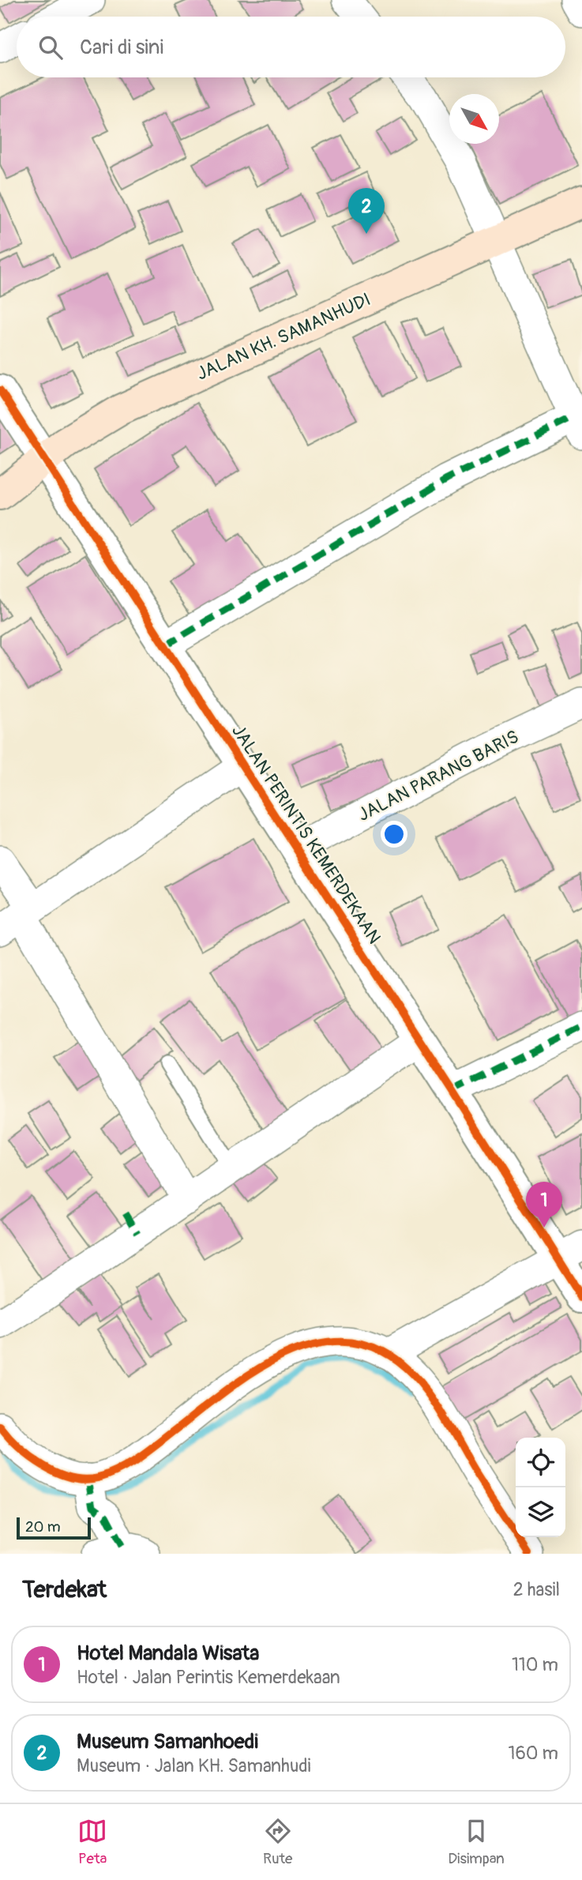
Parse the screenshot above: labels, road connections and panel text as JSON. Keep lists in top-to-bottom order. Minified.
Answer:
{"streets":{"main road":["JALAN KH. SAMANHUDI"],"street":["JALAN PARANG BARIS","JALAN PERINTIS KEMERDEKAAN"]},"crossings":[["JALAN KH. SAMANHUDI","JALAN PERINTIS KEMERDEKAAN"],["JALAN PARANG BARIS","JALAN PERINTIS KEMERDEKAAN"]],"scale_bar":"20 m","north":"bottom right","page":{"search":"Cari di sini","pins":["2","1"],"scale":"20 m","heading":["Terdekat","2 hasil"],"list":[{"mark":"1","name":"Hotel Mandala Wisata","note":"Hotel · Jalan Perintis Kemerdekaan","value":"110 m"},{"mark":"2","name":"Museum Samanhoedi","note":"Museum · Jalan KH. Samanhudi","value":"160 m"}],"nav":["Peta","Rute","Disimpan"]}}
